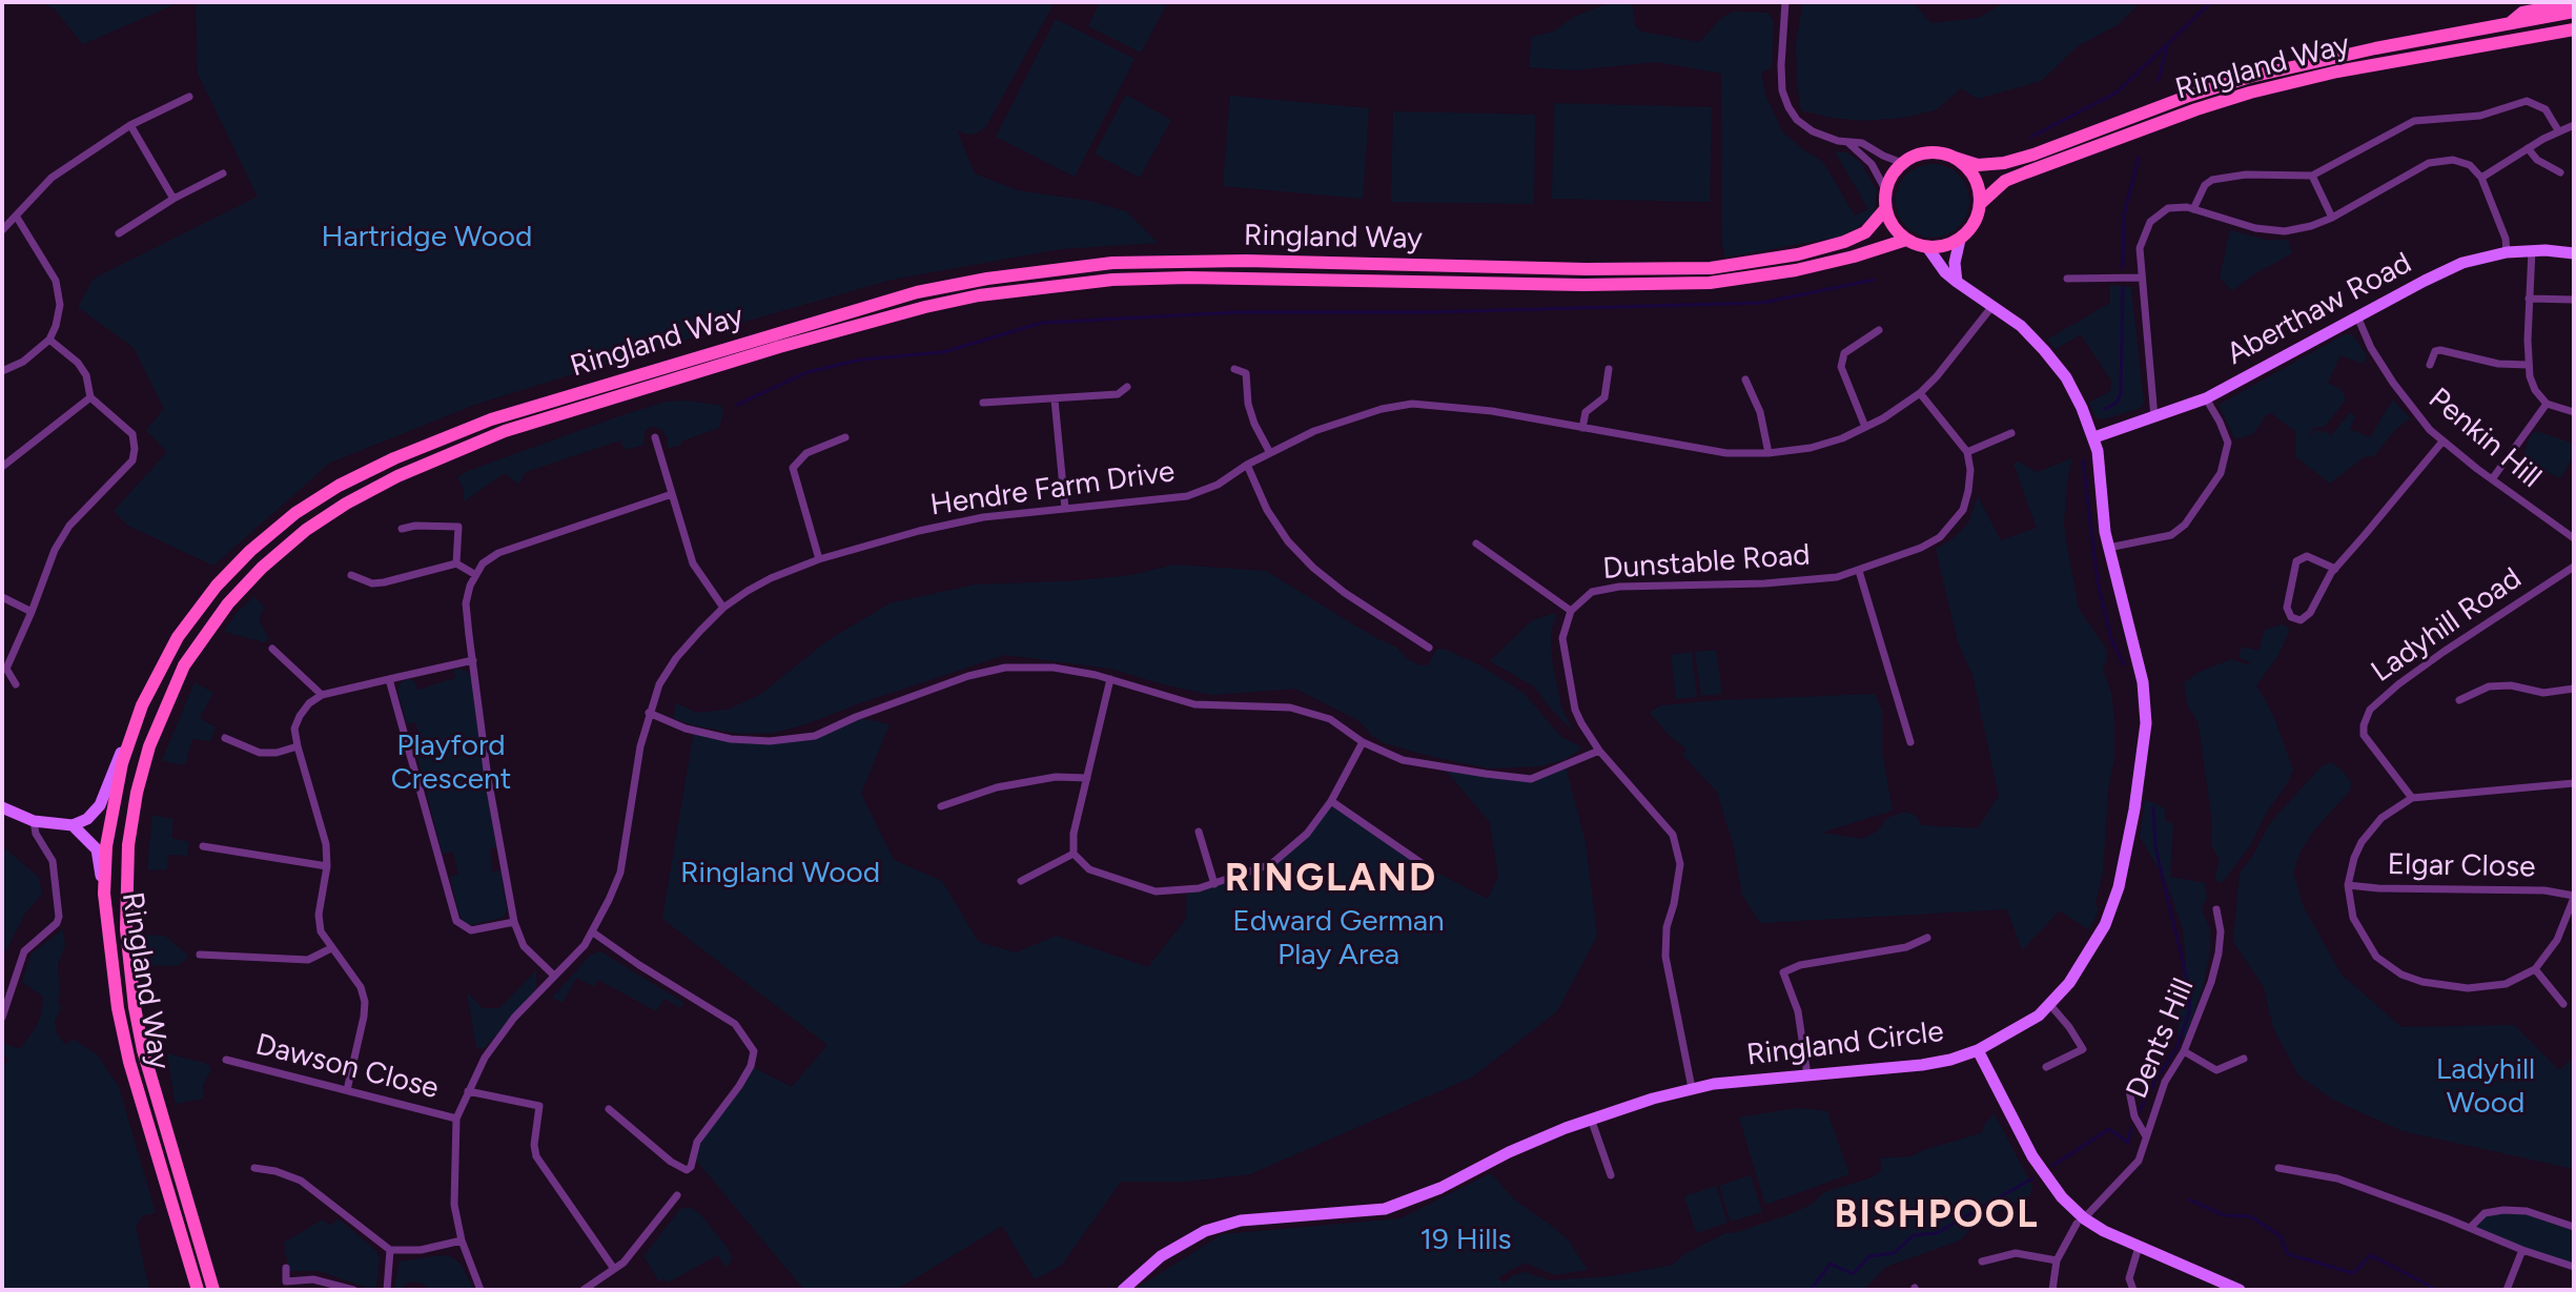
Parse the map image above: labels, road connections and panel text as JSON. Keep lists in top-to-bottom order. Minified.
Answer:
{"streets":{"main road":["Ringland Way"],"street":["Aberthaw Road","Penkin Hill","Hendre Farm Drive","Dunstable Road","Ladyhill Road","Elgar Close","Dents Hill","Ringland Circle","Dawson Close"]},"crossings":[["Ringland Way","Ringland Circle"],["Aberthaw Road","Penkin Hill"],["Aberthaw Road","Ringland Circle"],["Hendre Farm Drive","Ringland Circle"],["Hendre Farm Drive","Dawson Close"],["Dunstable Road","Ringland Circle"]],"districts":["RINGLAND","BISHPOOL"],"parks":["Hartridge Wood","Playford Crescent","Ringland Wood","Edward German Play Area","Ladyhill Wood","19 Hills"]}
